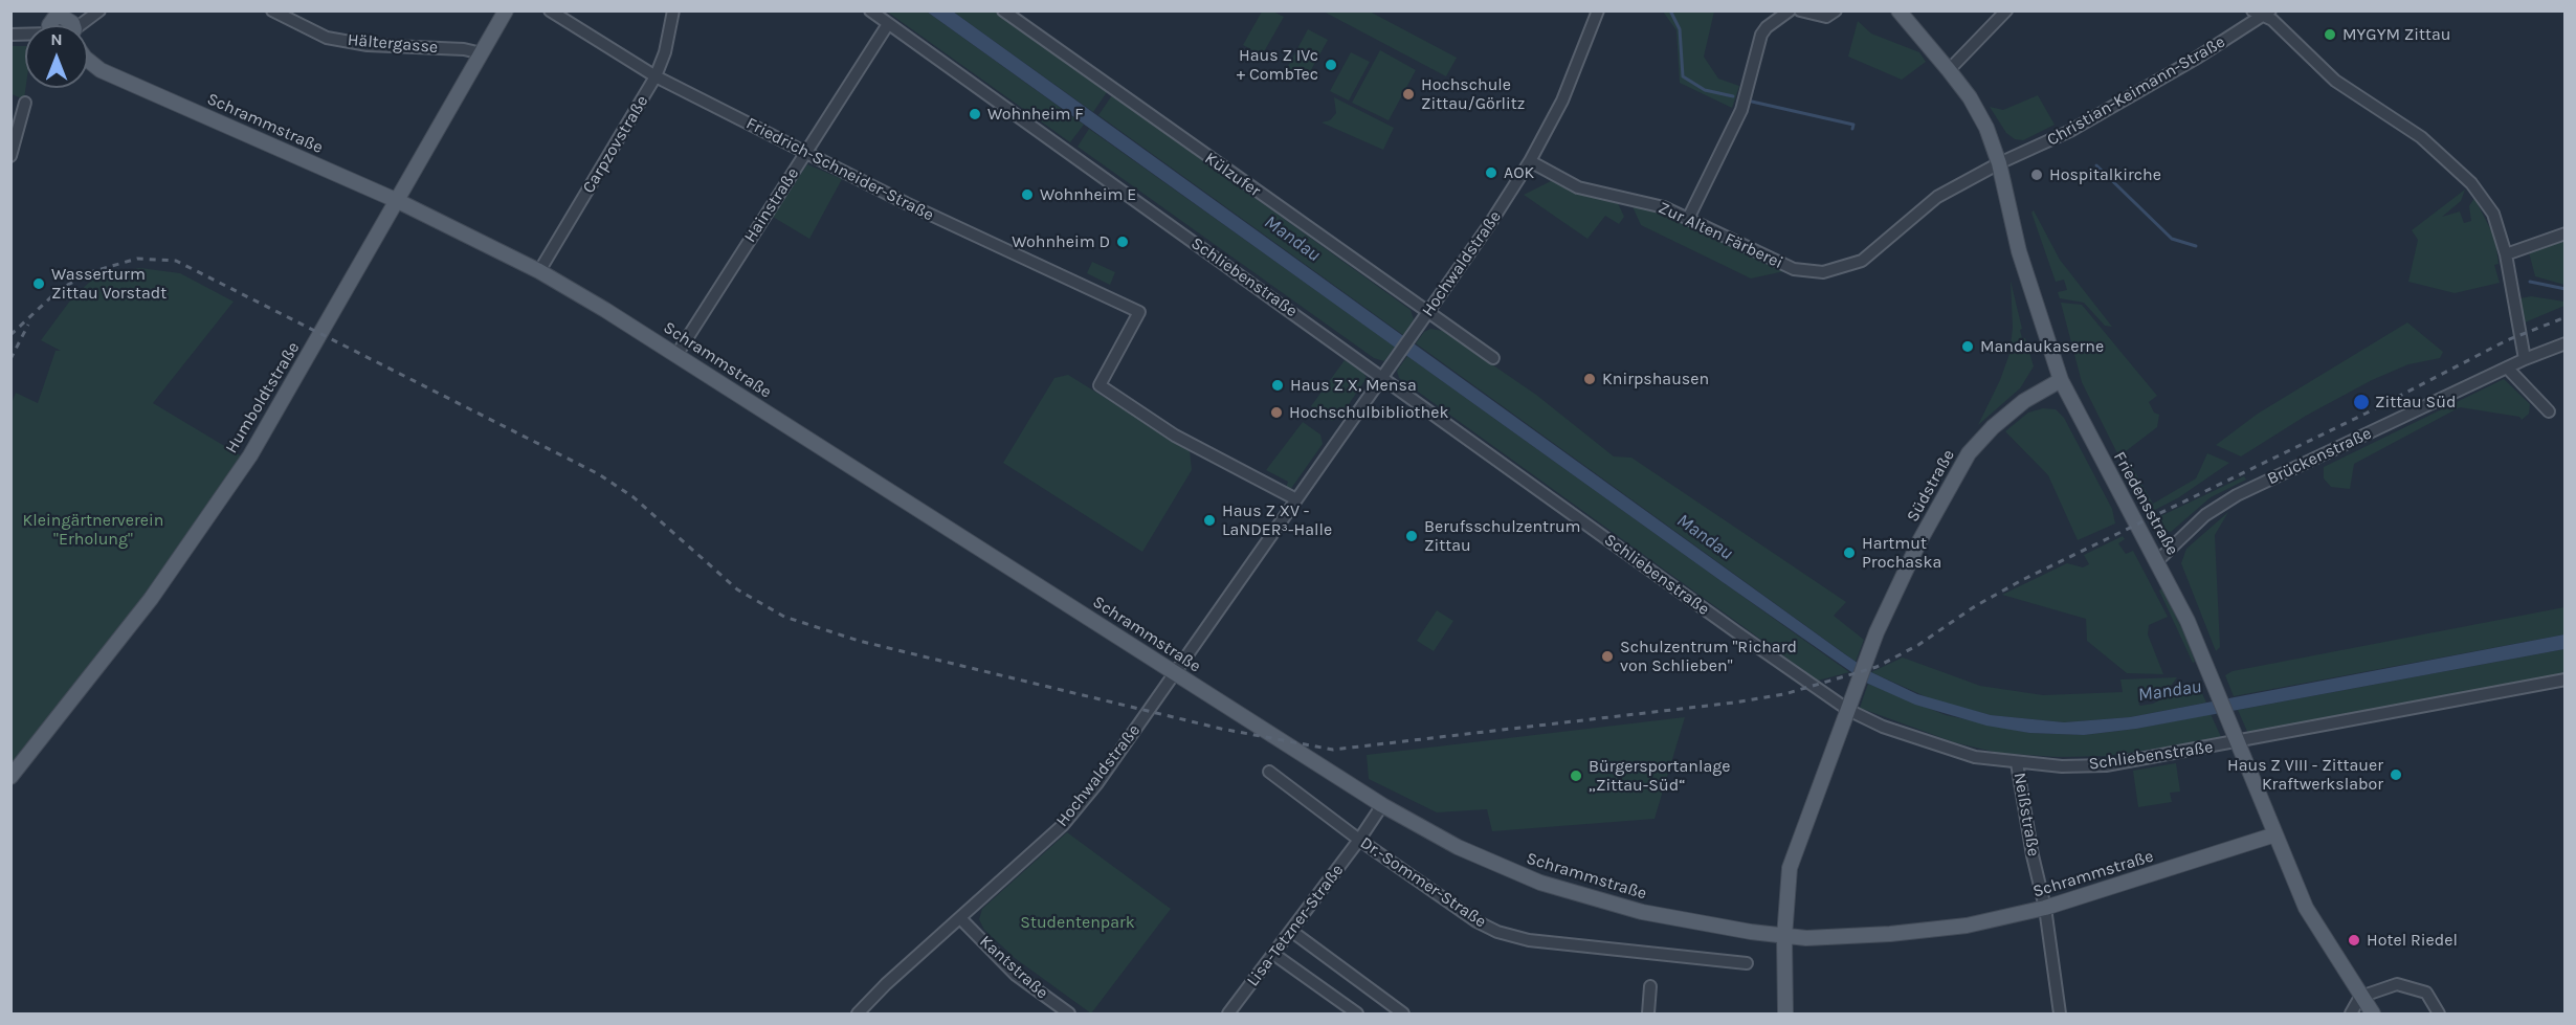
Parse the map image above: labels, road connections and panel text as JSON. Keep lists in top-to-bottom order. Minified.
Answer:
{"streets":{"main road":["Schrammstraße","Humboldtstraße","Südstraße","Friedensstraße"],"street":["Hältergasse","Christian-Keimann-Straße","Carpzovstraße","Friedrich-Schneider-Straße","Külzufer","Hainstraße","Zur Alten Färberei","Hochwaldstraße","Schliebenstraße","Brückenstraße","Neißstraße","Dr.-Sommer-Straße","Lisa-Tetzner-Straße","Kantstraße"]},"crossings":[["Hältergasse","Humboldtstraße"],["Christian-Keimann-Straße","Zur Alten Färberei"],["Christian-Keimann-Straße","Friedensstraße"],["Schrammstraße","Carpzovstraße"],["Schrammstraße","Hainstraße"],["Schrammstraße","Hochwaldstraße"],["Schrammstraße","Humboldtstraße"],["Schrammstraße","Friedensstraße"],["Schrammstraße","Neißstraße"],["Schrammstraße","Lisa-Tetzner-Straße"],["Carpzovstraße","Friedrich-Schneider-Straße"],["Friedrich-Schneider-Straße","Hainstraße"],["Friedrich-Schneider-Straße","Hochwaldstraße"],["Külzufer","Hochwaldstraße"],["Hainstraße","Schliebenstraße"],["Zur Alten Färberei","Hochwaldstraße"],["Zur Alten Färberei","Friedensstraße"],["Hochwaldstraße","Schliebenstraße"],["Hochwaldstraße","Kantstraße"],["Schliebenstraße","Südstraße"],["Schliebenstraße","Friedensstraße"],["Schliebenstraße","Neißstraße"],["Brückenstraße","Friedensstraße"],["Südstraße","Friedensstraße"],["Dr.-Sommer-Straße","Lisa-Tetzner-Straße"]],"water":["Mandau"],"parks":["Kleingärtnerverein \"Erholung\"","Studentenpark"],"places":["MYGYM Zittau","Haus Z IVc + CombTec","Hochschule Zittau/Görlitz","Wohnheim F","AOK","Hospitalkirche","Wohnheim E","Wohnheim D","Wasserturm Zittau Vorstadt","Mandaukaserne","Knirpshausen","Haus Z X, Mensa","Zittau Süd","Hochschulbibliothek","Haus Z XV - LaNDER³-Halle","Berufsschulzentrum Zittau","Hartmut Prochaska","Schulzentrum \"Richard von Schlieben\"","Haus Z VIII - Zittauer Kraftwerkslabor","Bürgersportanlage „Zittau-Süd“","Hotel Riedel"],"north":"top"}
